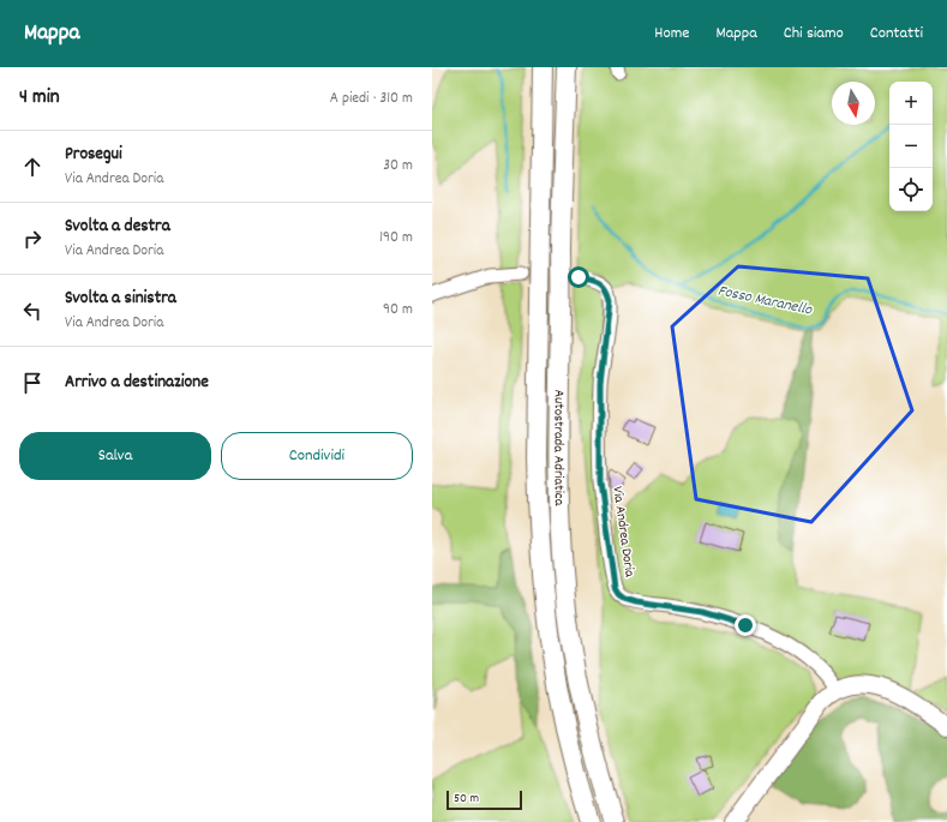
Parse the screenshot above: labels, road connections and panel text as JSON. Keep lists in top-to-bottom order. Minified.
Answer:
{"streets":{"highway":["Autostrada Adriatica"],"street":["Via Andrea Doria"]},"water":["Fosso Maranello"],"scale_bar":"50 m","north":"bottom","page":{"header":"Mappa","nav":["Home","Mappa","Chi siamo","Contatti"],"heading":["4 min","A piedi · 310 m"],"map_buttons":["+","−"],"list":[["Prosegui","Via Andrea Doria","30 m"],["Svolta a destra","Via Andrea Doria","190 m"],["Svolta a sinistra","Via Andrea Doria","90 m"],"Arrivo a destinazione"],"buttons":["Salva","Condividi"],"scale":"50 m"}}
